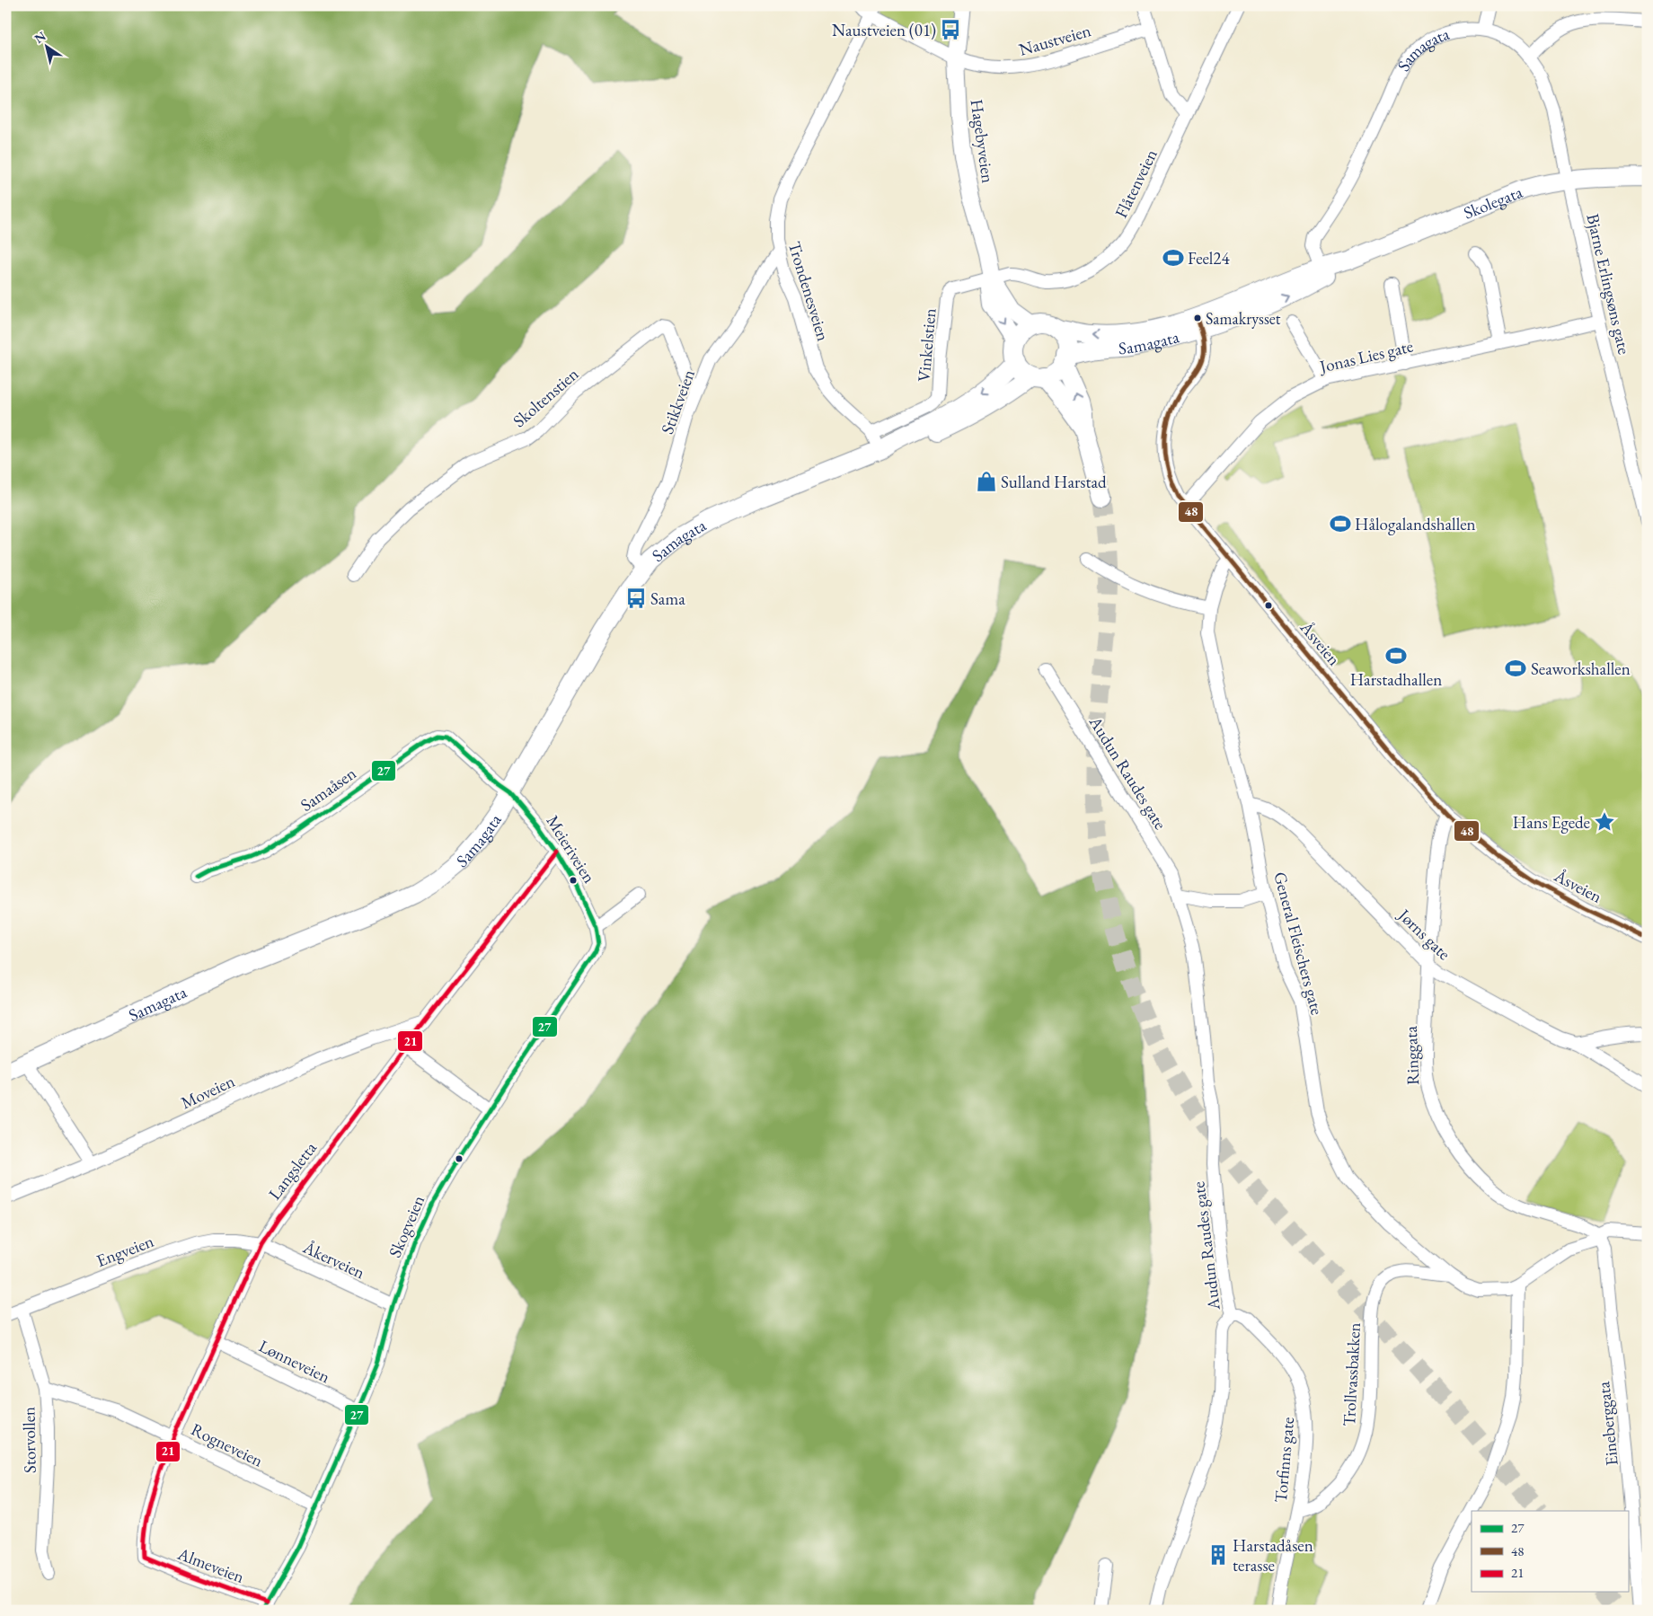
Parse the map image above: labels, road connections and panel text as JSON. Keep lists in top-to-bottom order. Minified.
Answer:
{"streets":{"highway":["Samagata","Skolegata"],"main road":["Hagebyveien"],"street":["Naustveien","Flåtenveien","Bjarne Erlingsøns gate","Trondenesveien","Vinkelstien","Jonas Lies gate","Skoltenstien","Stikkveien","Åsveien","Audun Raudes gate","Samaåsen","Meieriveien","Jørns gate","General Fleischers gate","Ringgata","Moveien","Langsletta","Skogveien","Engveien","Åkerveien","Lønneveien","Trollvassbakken","Eineberggata","Storvollen","Rogneveien","Torfinns gate","Almeveien"]},"crossings":[["Naustveien","Hagebyveien"],["Naustveien","Trondenesveien"],["Samagata","Hagebyveien"],["Samagata","Skolegata"],["Samagata","Bjarne Erlingsøns gate"],["Samagata","Trondenesveien"],["Samagata","Stikkveien"],["Samagata","Åsveien"],["Samagata","Samaåsen"],["Samagata","Meieriveien"],["Hagebyveien","Flåtenveien"],["Hagebyveien","Vinkelstien"],["Flåtenveien","Vinkelstien"],["Skolegata","Bjarne Erlingsøns gate"],["Bjarne Erlingsøns gate","Jonas Lies gate"],["Trondenesveien","Vinkelstien"],["Trondenesveien","Stikkveien"],["Jonas Lies gate","Åsveien"],["Skoltenstien","Stikkveien"],["Åsveien","General Fleischers gate"],["Åsveien","Ringgata"],["Audun Raudes gate","Torfinns gate"],["Samaåsen","Meieriveien"],["Meieriveien","Langsletta"],["Meieriveien","Skogveien"],["Jørns gate","General Fleischers gate"],["Jørns gate","Ringgata"],["General Fleischers gate","Ringgata"],["General Fleischers gate","Trollvassbakken"],["General Fleischers gate","Eineberggata"],["Ringgata","Eineberggata"],["Moveien","Langsletta"],["Langsletta","Engveien"],["Langsletta","Åkerveien"],["Langsletta","Lønneveien"],["Langsletta","Rogneveien"],["Langsletta","Almeveien"],["Skogveien","Åkerveien"],["Skogveien","Lønneveien"],["Skogveien","Rogneveien"],["Skogveien","Almeveien"],["Engveien","Åkerveien"],["Engveien","Storvollen"],["Trollvassbakken","Torfinns gate"],["Storvollen","Rogneveien"]],"places":{"bus stop":["Naustveien (01)","Sama"],"sports":["Feel24","Hålogalandshallen","Harstadhallen","Seaworkshallen"],"other":["Samakrysset"],"shop":["Sulland Harstad"],"place":["Hans Egede"],"building":["Harstadåsen terasse"]},"lines":["transit line 48","transit line 27","transit line 21"],"legend":["27","48","21"],"north":"top left"}
